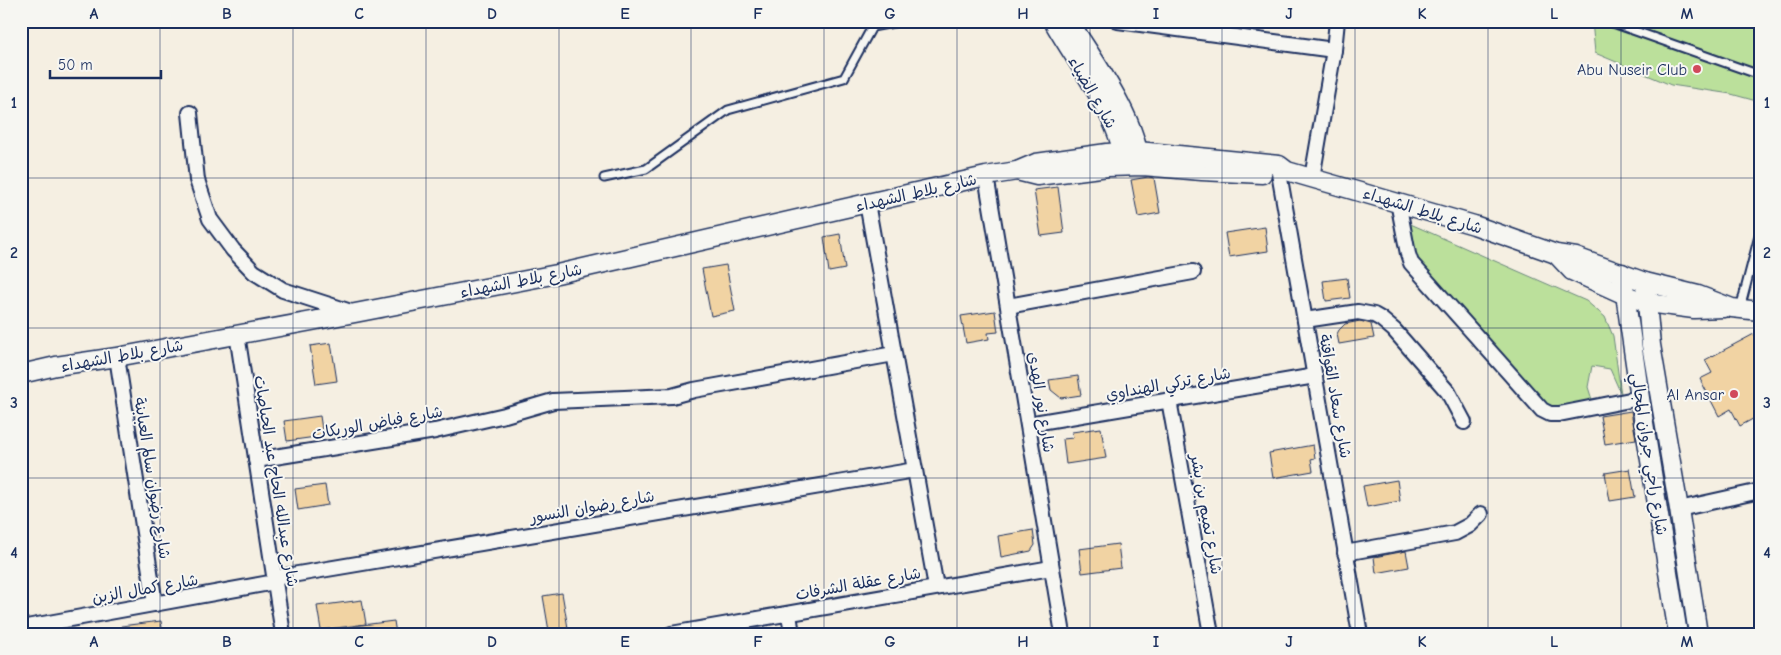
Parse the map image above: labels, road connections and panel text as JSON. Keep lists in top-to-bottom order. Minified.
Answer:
{"streets":{"street":["شارع الضياء","شارع بلاط الشهداء","شارع تركي الهنداوي","شارع سعاد القواقنة","شارع نور الهدى","شارع فياض الوريكات","شارع راجي جروان المجالي","شارع رضوان سالم العبابنة","شارع عبدالله الحاج عبد الحياصات","شارع رضوان النسور","شارع تميم بن بشر","شارع عقلة الشرفات","شارع كمال الزبن"]},"crossings":[["شارع الضياء","شارع بلاط الشهداء"],["شارع بلاط الشهداء","شارع سعاد القواقنة"],["شارع بلاط الشهداء","شارع نور الهدى"],["شارع بلاط الشهداء","شارع راجي جروان المجالي"],["شارع بلاط الشهداء","شارع رضوان سالم العبابنة"],["شارع بلاط الشهداء","شارع عبدالله الحاج عبد الحياصات"],["شارع تركي الهنداوي","شارع سعاد القواقنة"],["شارع تركي الهنداوي","شارع نور الهدى"],["شارع تركي الهنداوي","شارع تميم بن بشر"],["شارع نور الهدى","شارع عقلة الشرفات"],["شارع فياض الوريكات","شارع عبدالله الحاج عبد الحياصات"],["شارع رضوان سالم العبابنة","شارع كمال الزبن"],["شارع عبدالله الحاج عبد الحياصات","شارع رضوان النسور"],["شارع عبدالله الحاج عبد الحياصات","شارع كمال الزبن"],["شارع رضوان النسور","شارع كمال الزبن"]],"places":["Abu Nuseir Club","Al Ansar"],"scale_bar":"50 m","grid":{"columns":["A","B","C","D","E","F","G","H","I","J","K","L","M"],"rows":["1","2","3","4"]}}
